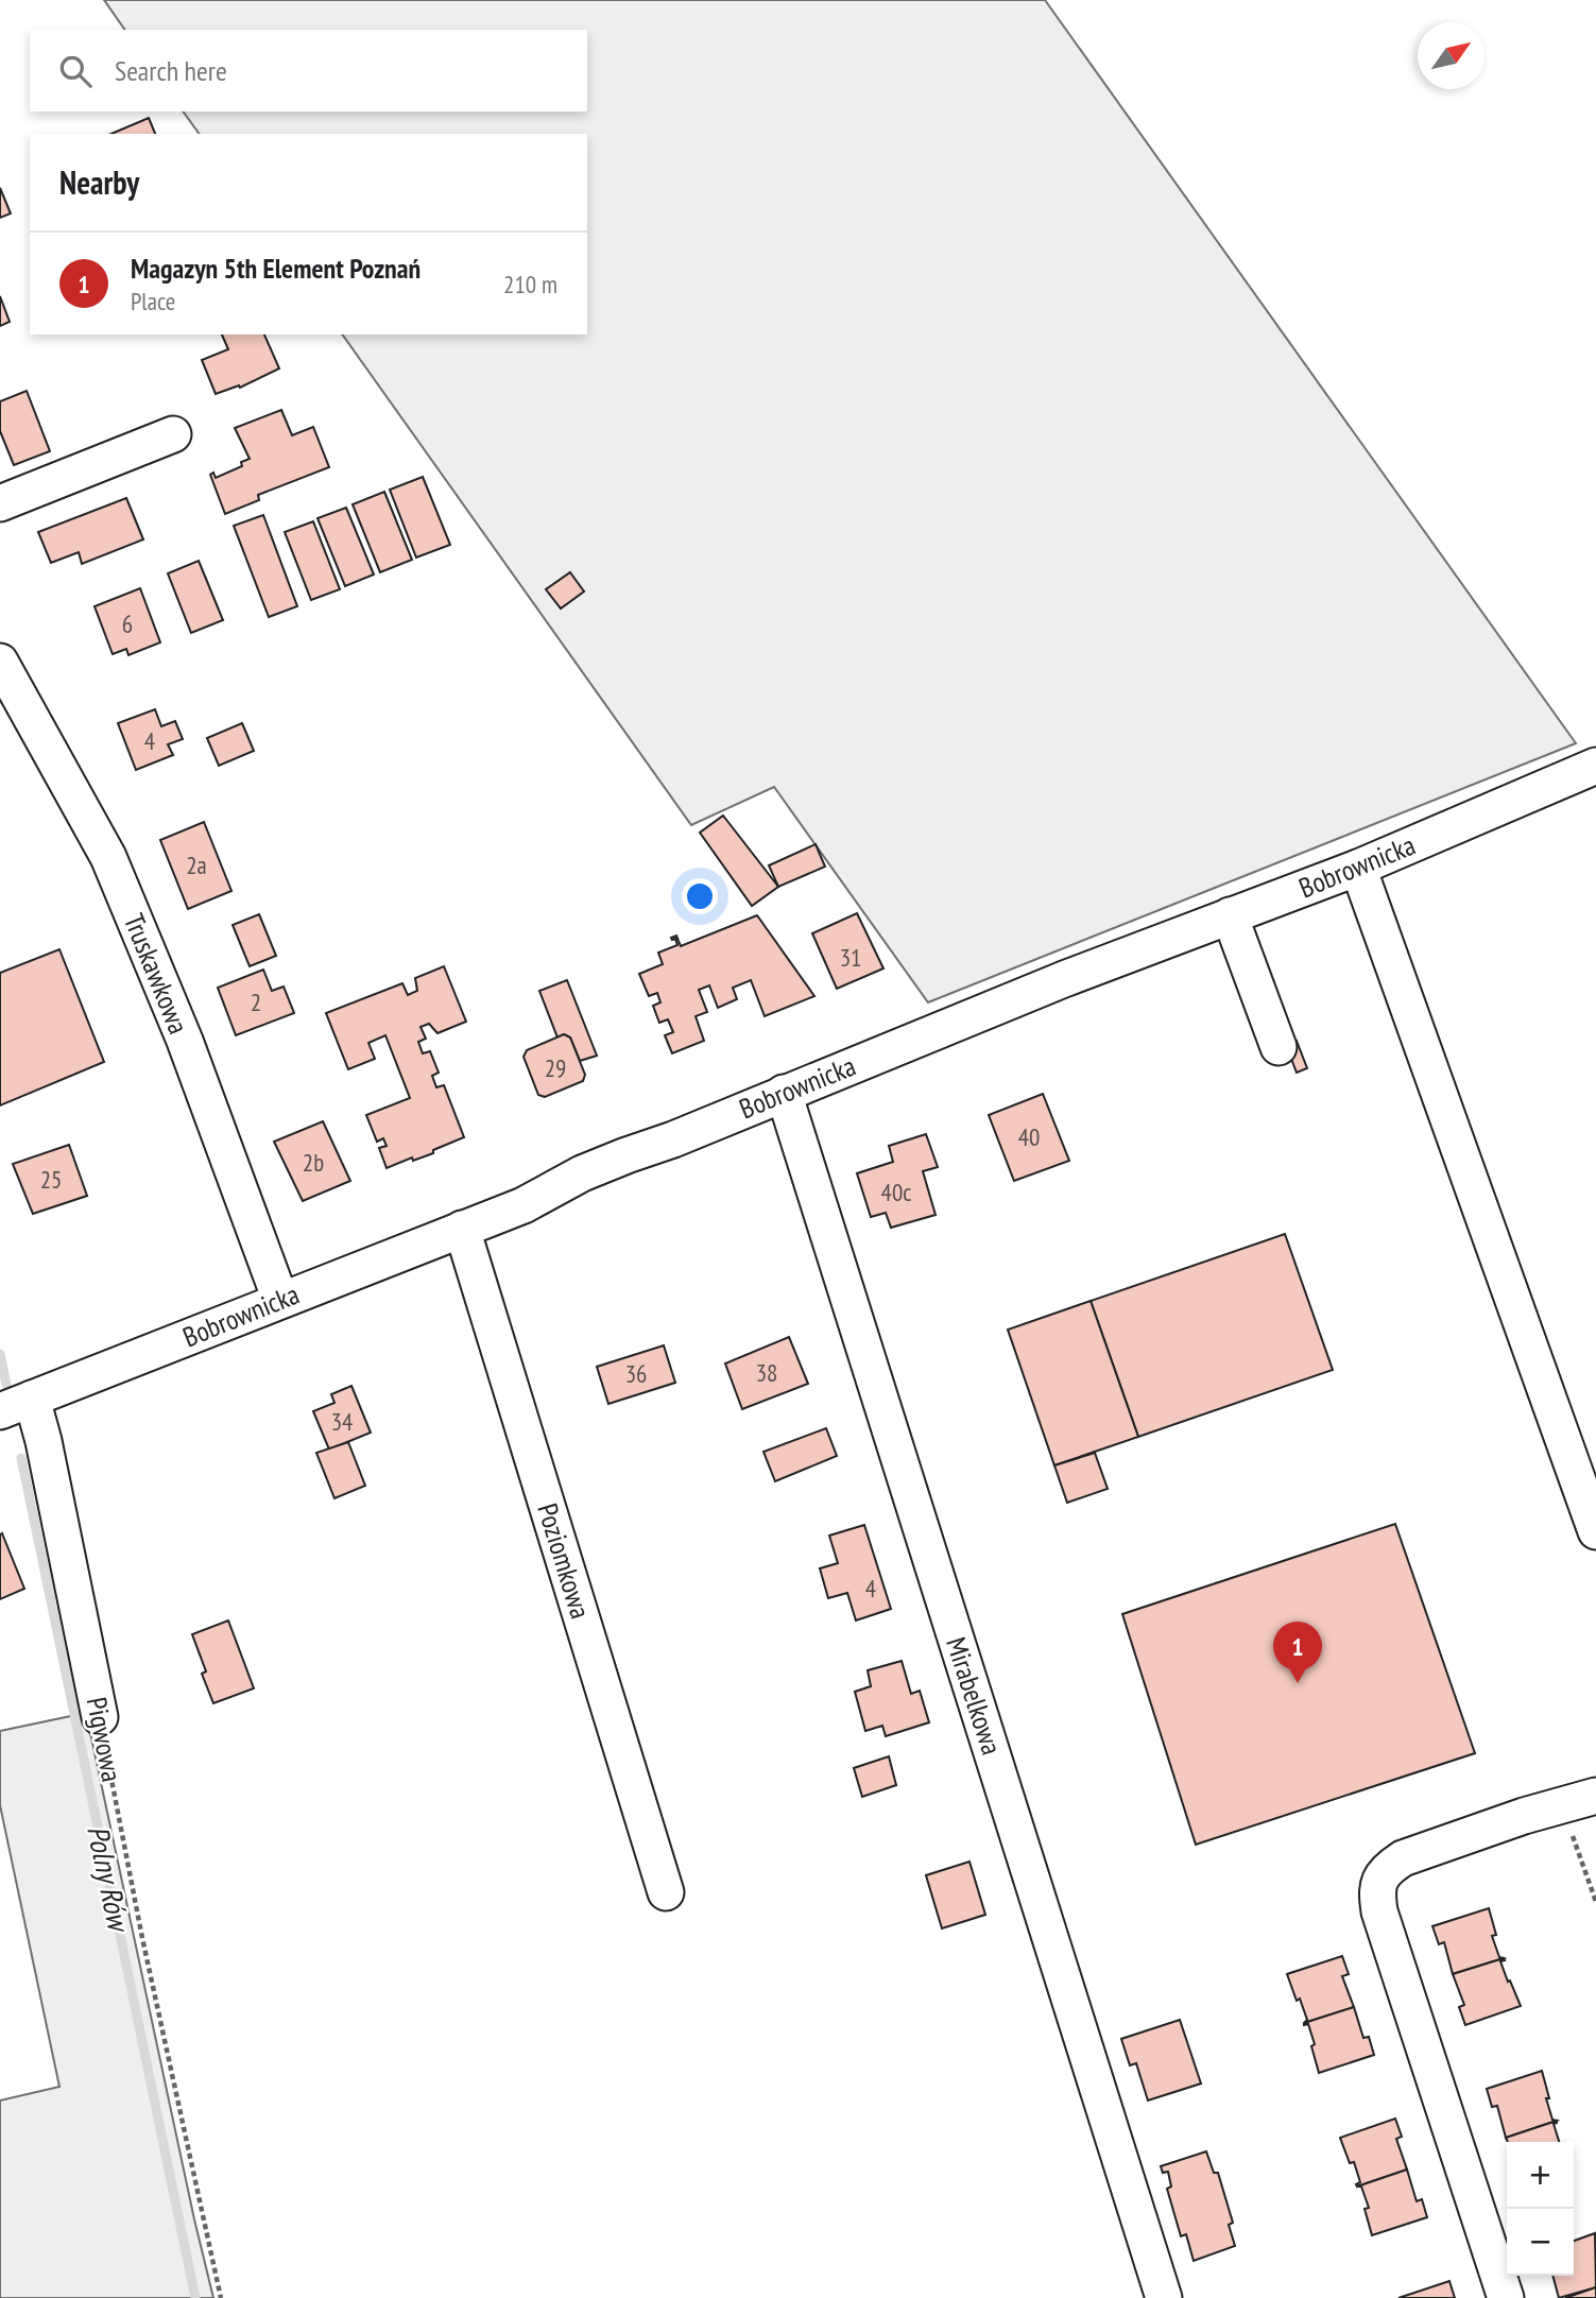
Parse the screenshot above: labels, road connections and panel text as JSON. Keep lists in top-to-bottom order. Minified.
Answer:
{"streets":{"street":["Bobrownicka","Truskawkowa","Poziomkowa","Mirabelkowa","Pigwowa"]},"crossings":[["Bobrownicka","Truskawkowa"],["Bobrownicka","Poziomkowa"],["Bobrownicka","Mirabelkowa"],["Bobrownicka","Pigwowa"]],"water":["Polny Rów"],"house_numbers":["6","4","2a","31","2","29","40","2b","25","40c","38","36","34","4"],"north":"top right","page":{"search":"Search here","heading":"Nearby","list":[{"mark":"1","name":"Magazyn 5th Element Poznań","note":"Place","value":"210 m"}],"pins":"1","map_buttons":["+","−"]}}
